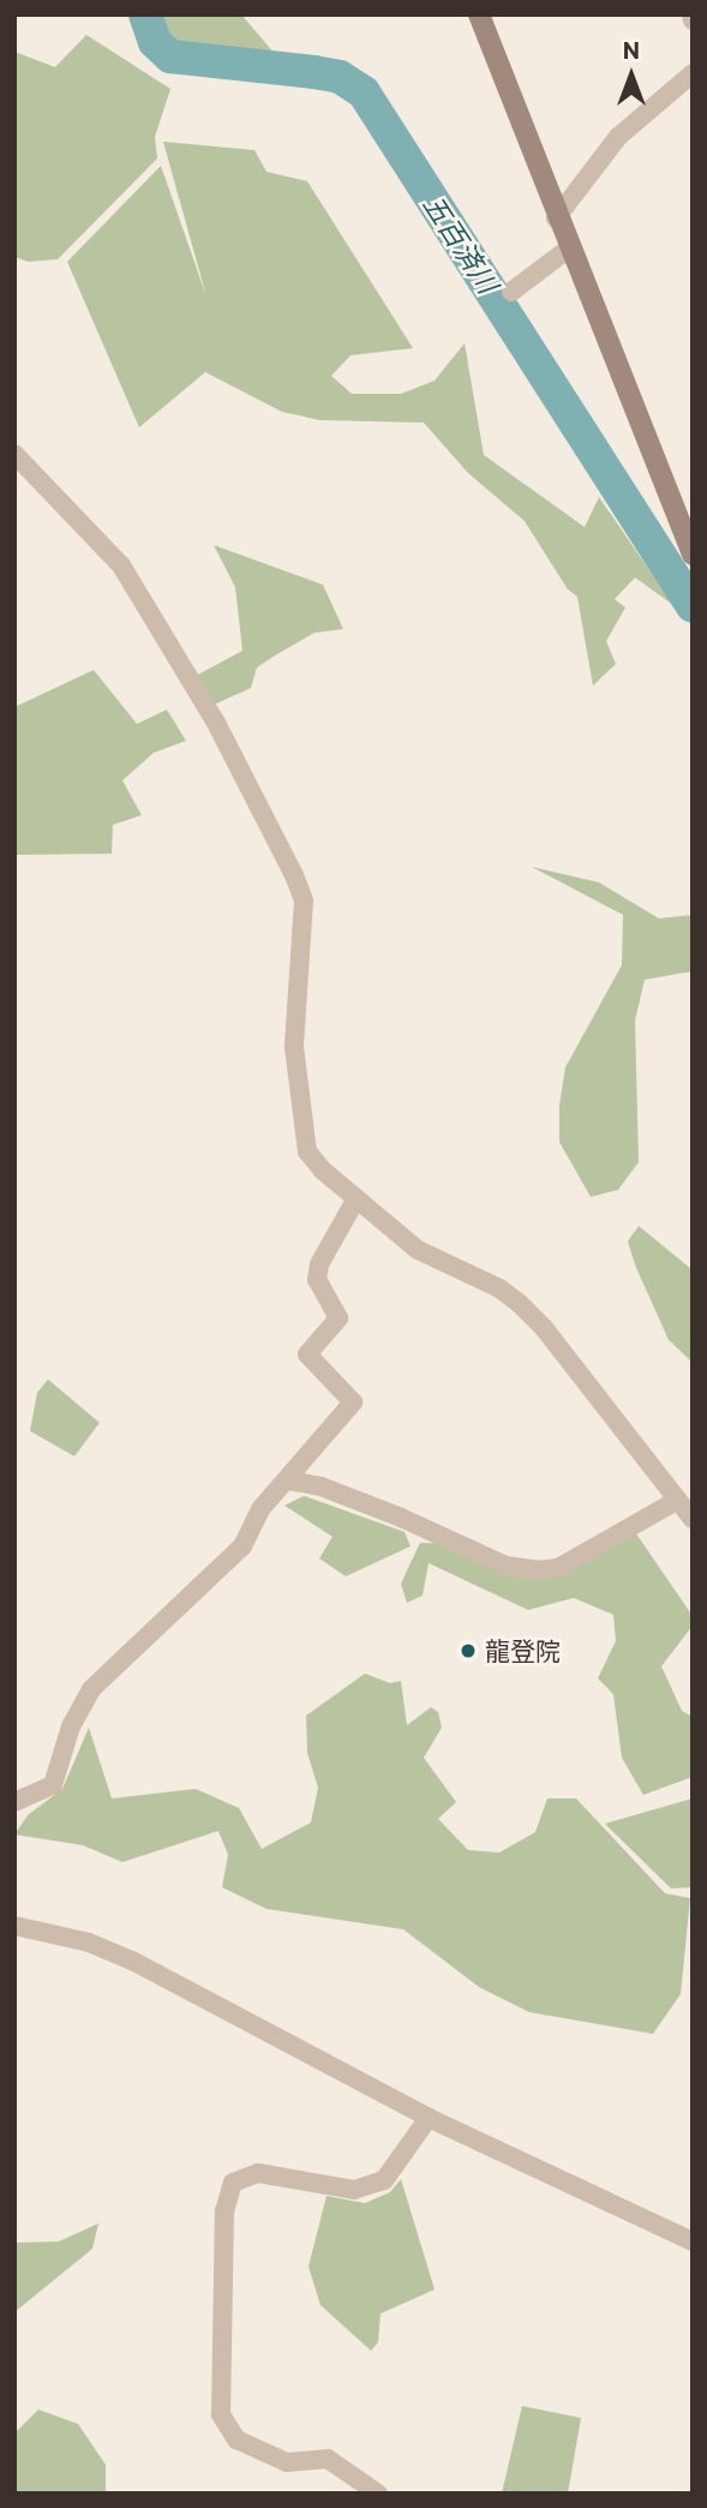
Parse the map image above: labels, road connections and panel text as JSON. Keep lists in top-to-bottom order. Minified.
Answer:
{"water":["五百済川"],"places":["龍登院"],"north":"top"}
